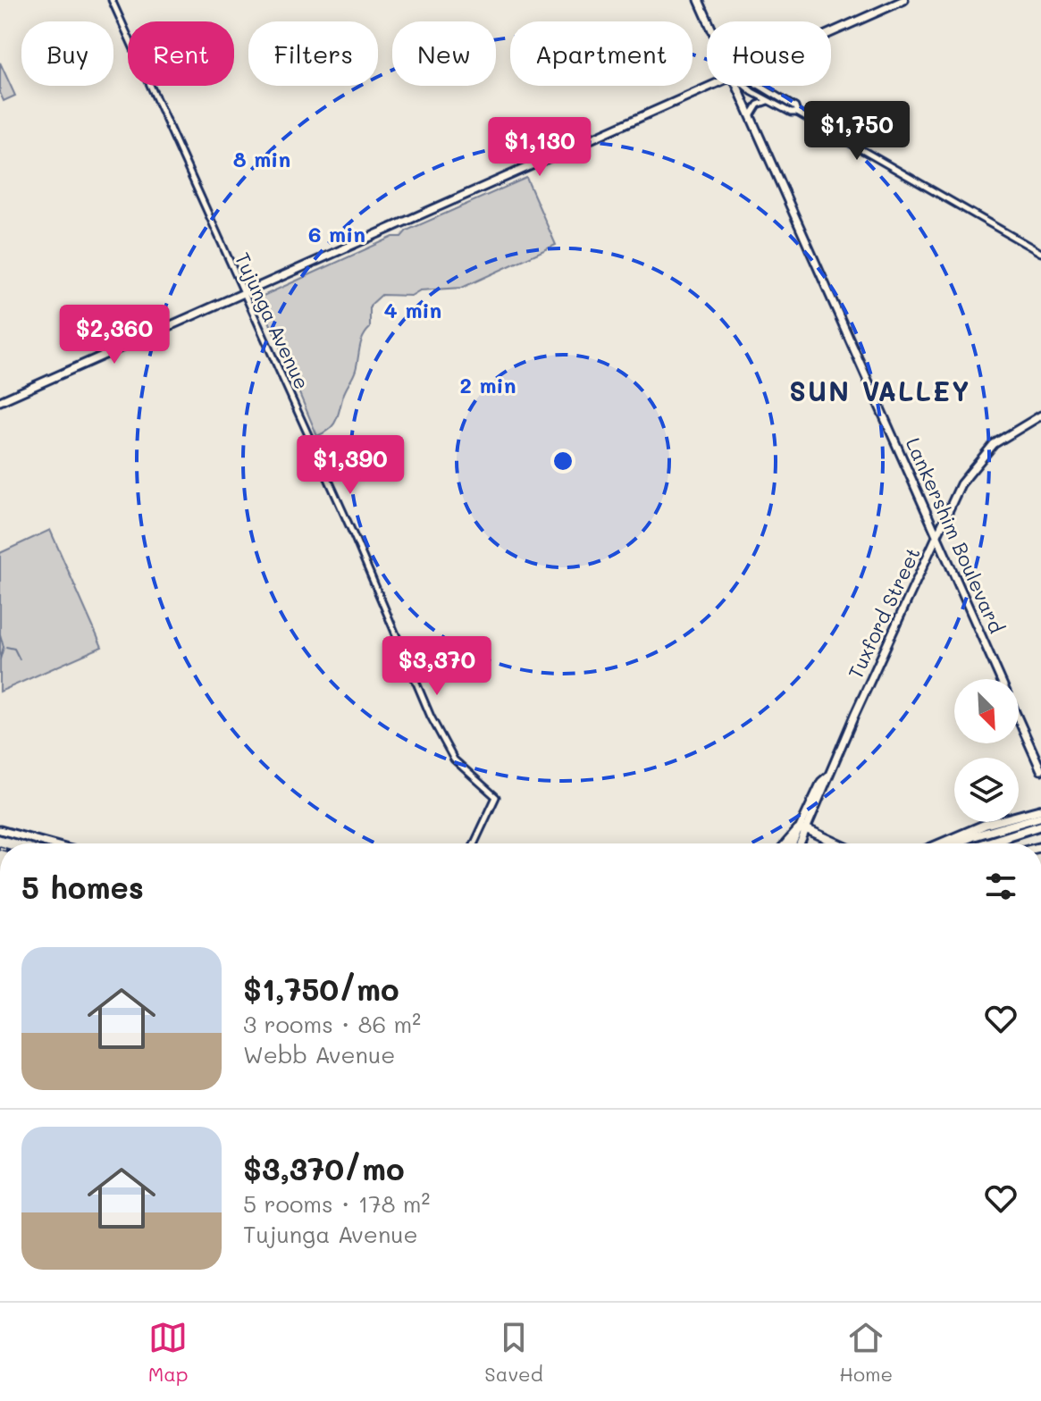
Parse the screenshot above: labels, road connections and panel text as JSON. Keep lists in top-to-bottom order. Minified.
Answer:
{"streets":{"main road":["Lankershim Boulevard","Tuxford Street"],"street":["Tujunga Avenue"]},"crossings":[["Lankershim Boulevard","Tuxford Street"]],"districts":["SUN VALLEY"],"north":"bottom right","page":{"chip":["Buy","Rent","Filters","New","Apartment","House"],"price":["$1,750","$1,130","$2,360","$1,390","$3,370"],"heading":"5 homes","list":[{"name":"$1,750/mo","note":"3 rooms · 86 m² · Webb Avenue"},{"name":"$3,370/mo","note":"5 rooms · 178 m² · Tujunga Avenue"}],"tabs":["Map","Saved","Home"]},"rings":["8 min","6 min","4 min","2 min"]}
